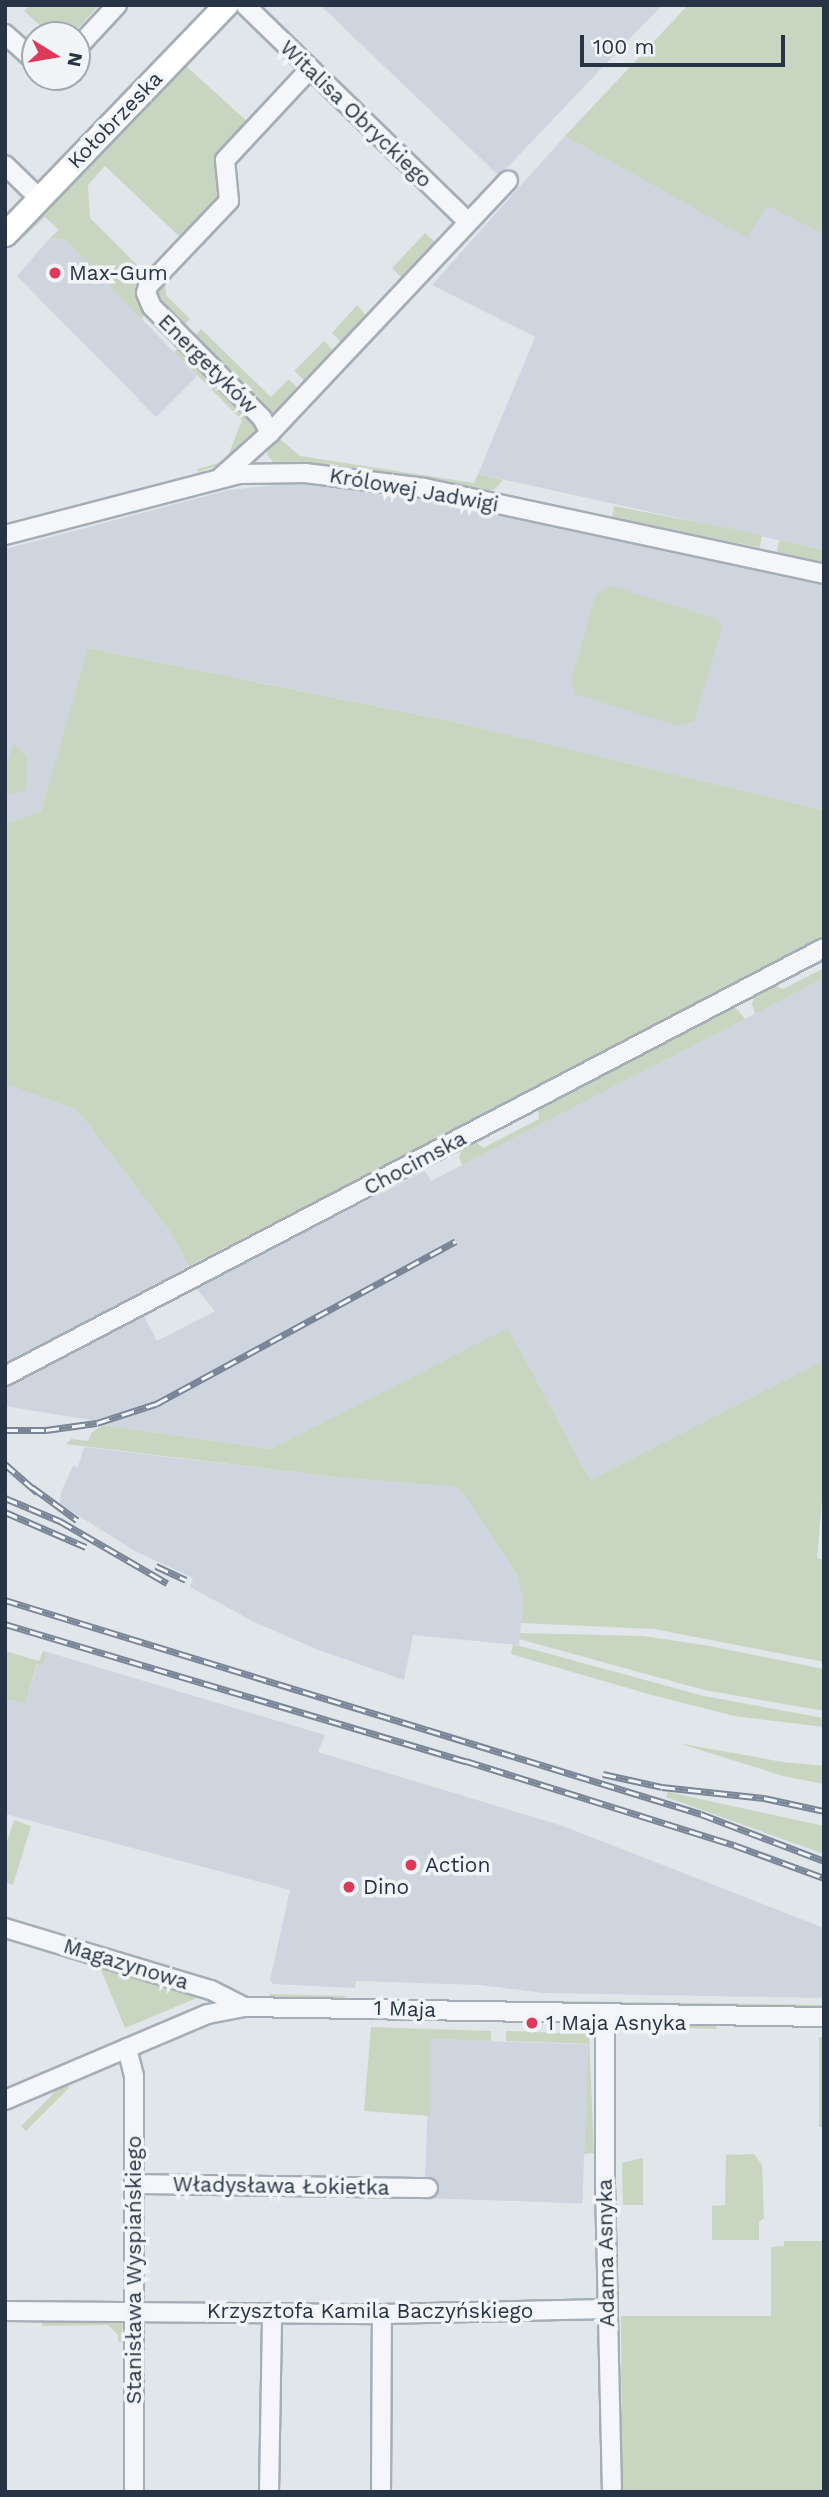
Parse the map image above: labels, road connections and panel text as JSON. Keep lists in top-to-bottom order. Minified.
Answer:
{"streets":{"main road":["Kołobrzeska"],"street":["Witalisa Obryckiego","Energetyków","Królowej Jadwigi","Chocimska","Magazynowa","1 Maja","Władysława Łokietka","Adama Asnyka","Stanisława Wyspiańskiego","Krzysztofa Kamila Baczyńskiego"]},"crossings":[["Witalisa Obryckiego","Energetyków"],["Energetyków","Królowej Jadwigi"],["Magazynowa","1 Maja"],["1 Maja","Adama Asnyka"],["1 Maja","Stanisława Wyspiańskiego"],["Władysława Łokietka","Stanisława Wyspiańskiego"],["Adama Asnyka","Krzysztofa Kamila Baczyńskiego"],["Stanisława Wyspiańskiego","Krzysztofa Kamila Baczyńskiego"]],"places":["Max-Gum","Action","Dino","1 Maja Asnyka"],"scale_bar":"100 m","north":"right"}
